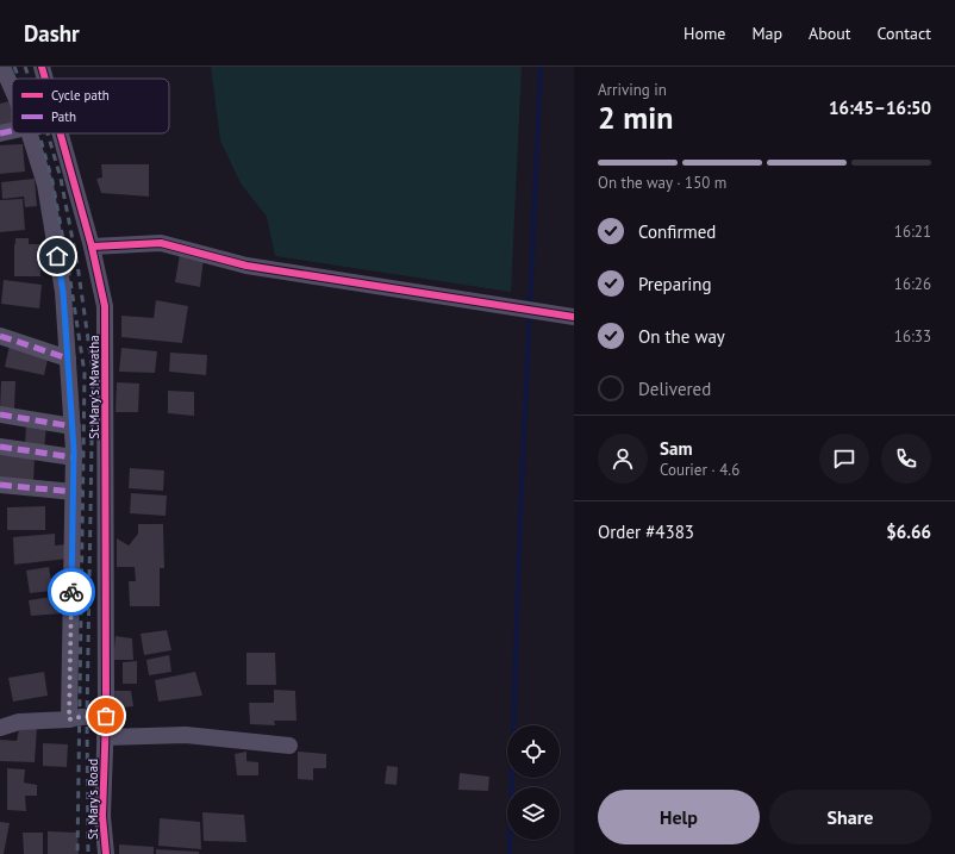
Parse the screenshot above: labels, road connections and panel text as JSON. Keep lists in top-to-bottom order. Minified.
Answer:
{"streets":{"street":["St.Mary's Mawatha","St Mary's Road"]},"crossings":[["St.Mary's Mawatha","St Mary's Road"]],"legend":["Cycle path","Path"],"page":{"header":"Dashr","nav":["Home","Map","About","Contact"],"heading":["2 min","Arriving in","16:45–16:50"],"panel":["Sam","Courier · 4.6","Order #4383","$6.66"],"bar":"On the way · 150 m","list":[["Confirmed","16:21"],["Preparing","16:26"],["On the way","16:33"],"Delivered"],"buttons":["Help","Share"]}}
